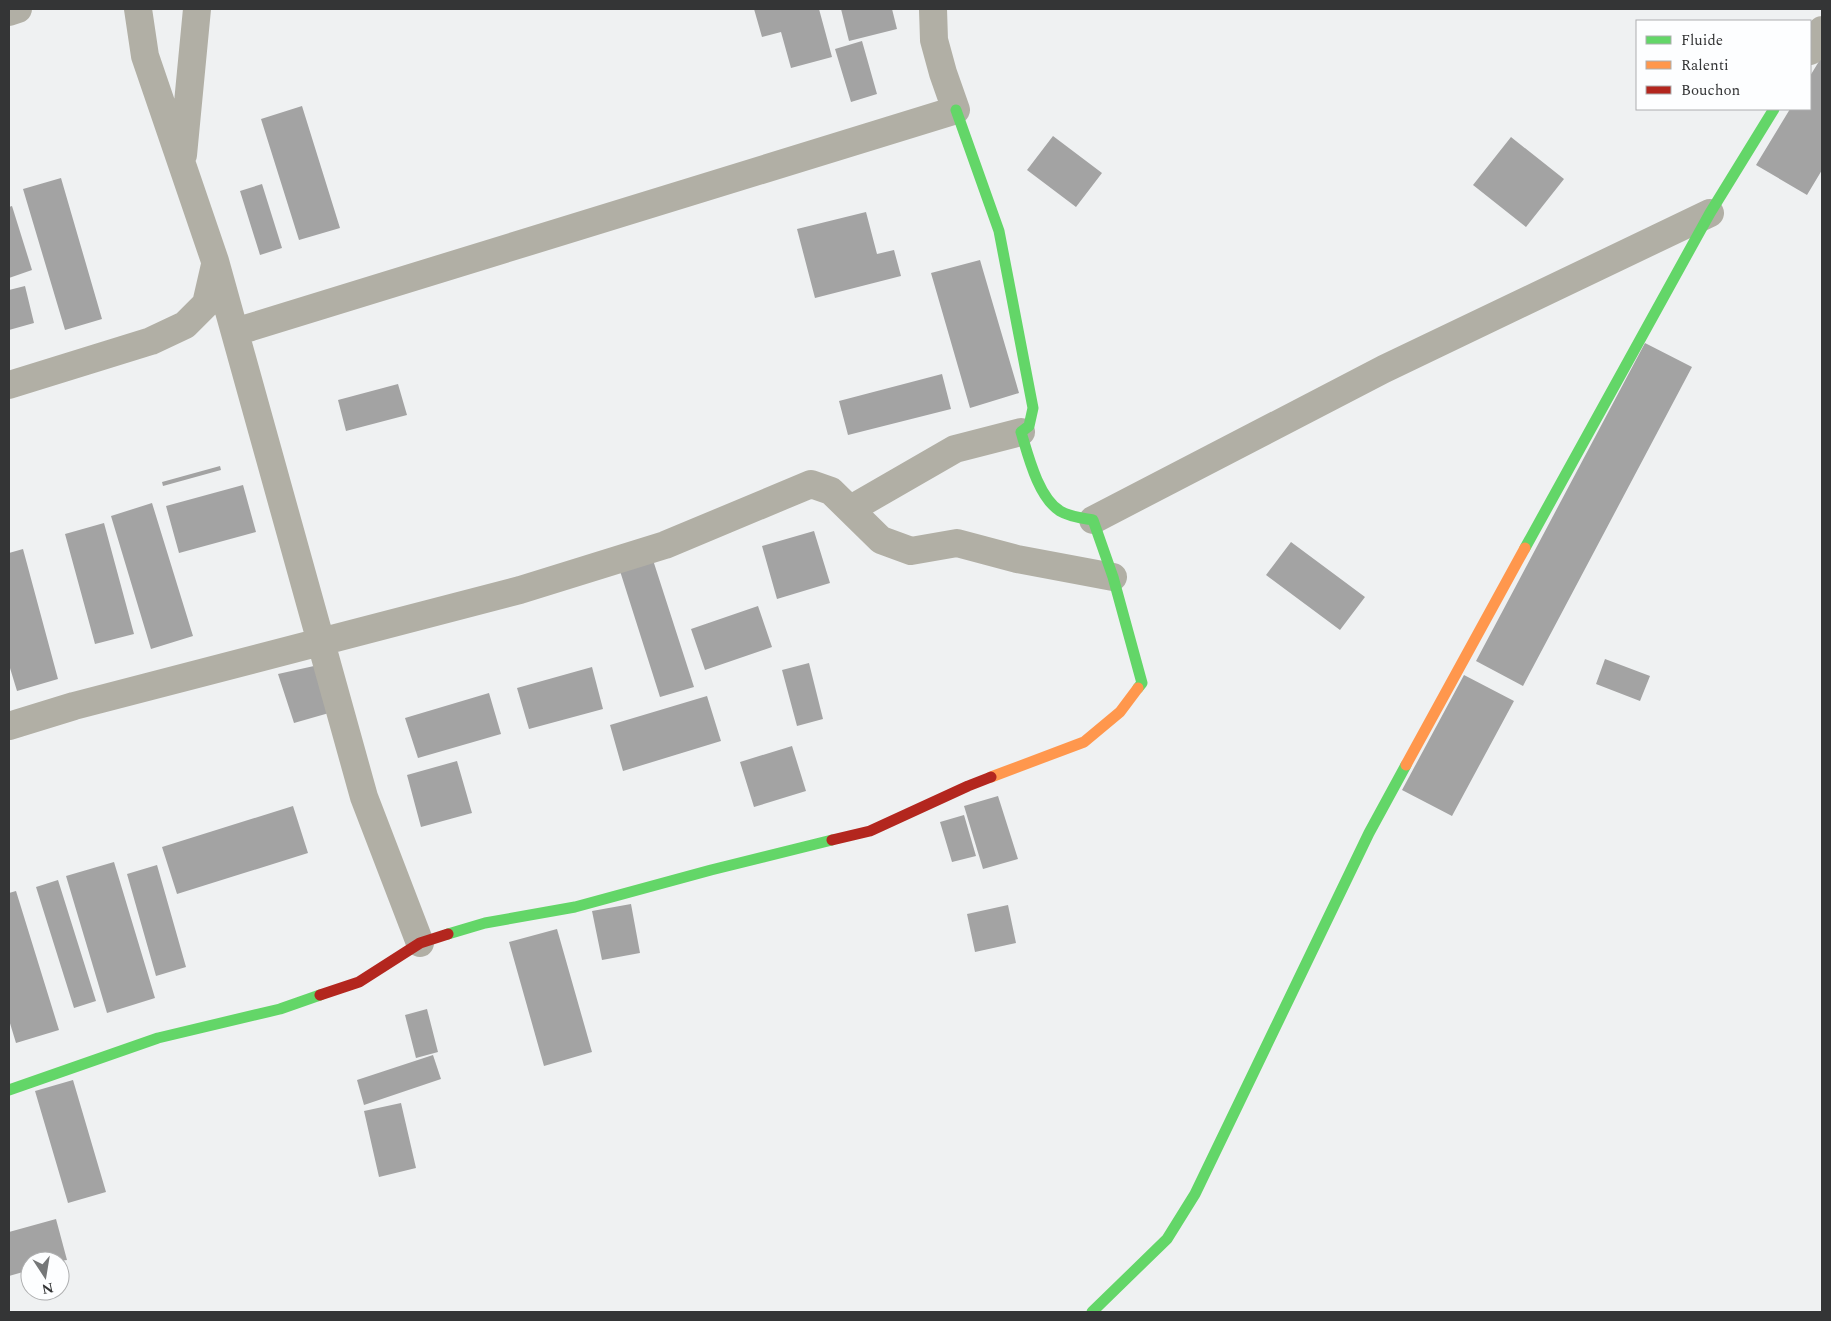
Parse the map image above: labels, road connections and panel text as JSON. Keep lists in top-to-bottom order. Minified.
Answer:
{"legend":["Fluide","Ralenti","Bouchon"],"north":"bottom"}
